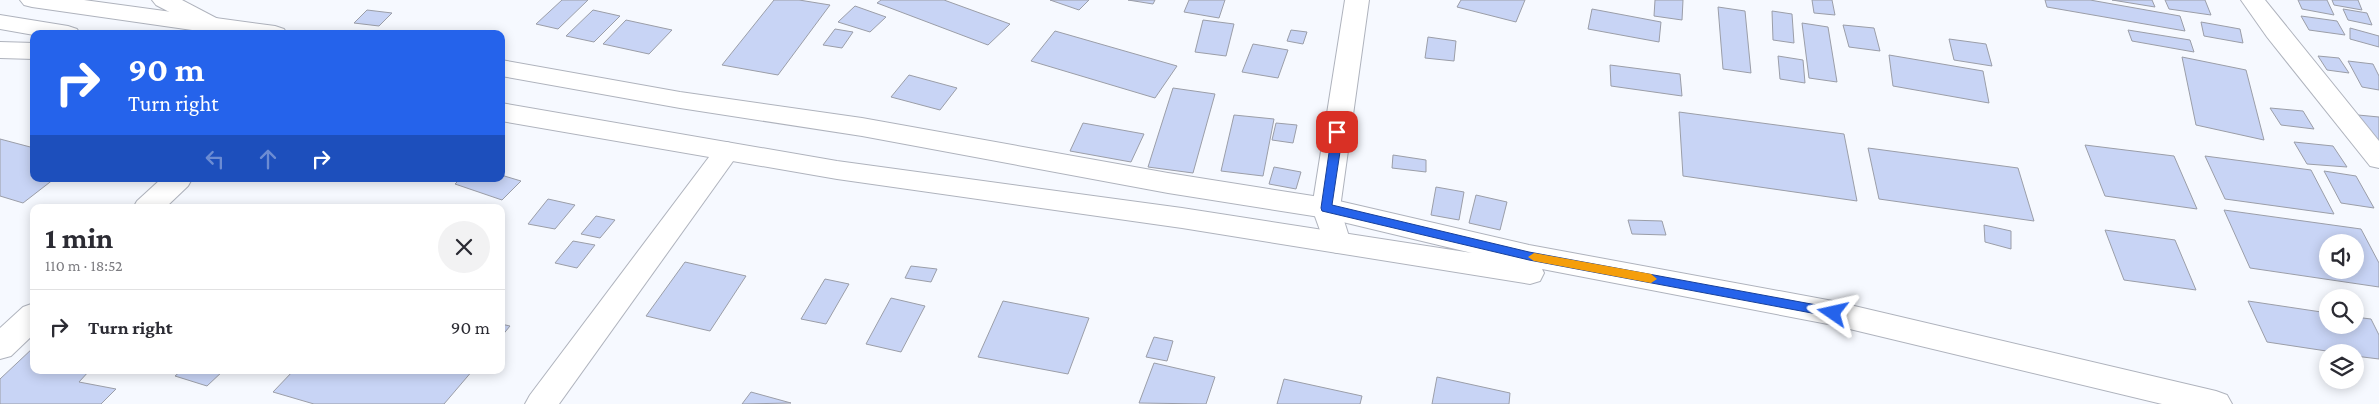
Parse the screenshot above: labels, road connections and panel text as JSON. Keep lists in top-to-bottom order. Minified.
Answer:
{"page":{"turn":["90 m","Turn right"],"heading":["1 min","110 m · 18:52"],"list":[{"name":"Turn right","value":"90 m"}]}}
